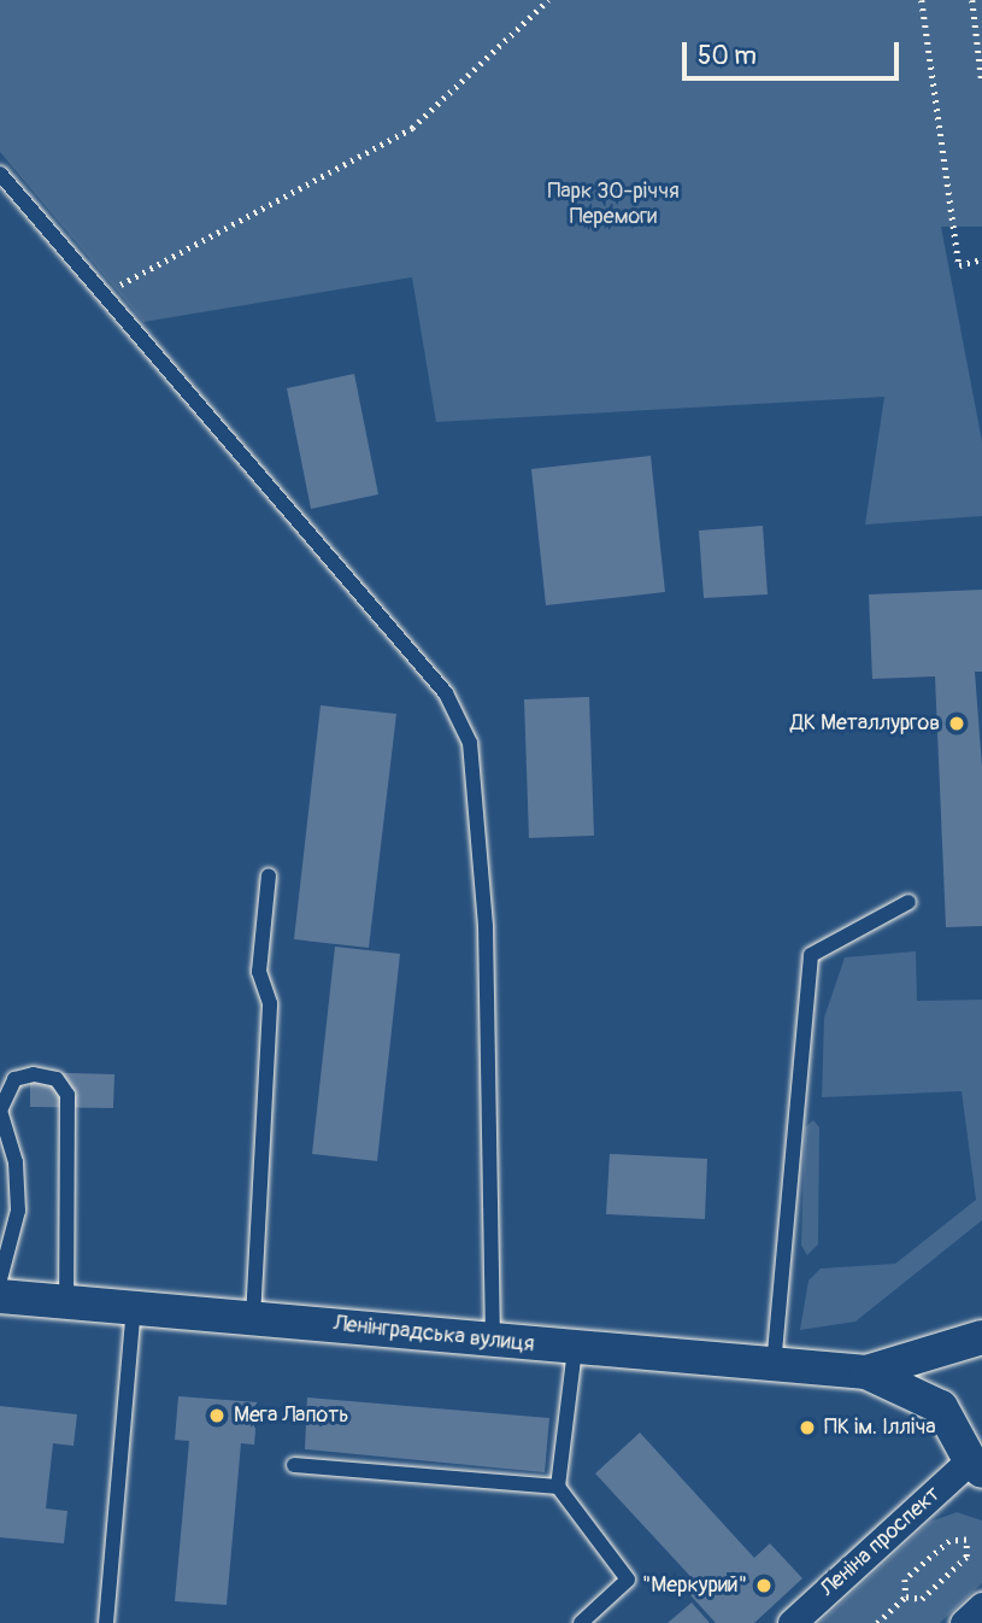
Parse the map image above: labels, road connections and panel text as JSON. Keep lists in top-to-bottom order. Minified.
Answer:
{"streets":{"street":["Ленінградська вулиця","Леніна проспект"]},"parks":["Парк 30-річчя Перемоги"],"places":["ДК Металлургов","Мега Лапоть","ПК ім. Ілліча","\"Меркурий\""],"scale_bar":"50 m"}
